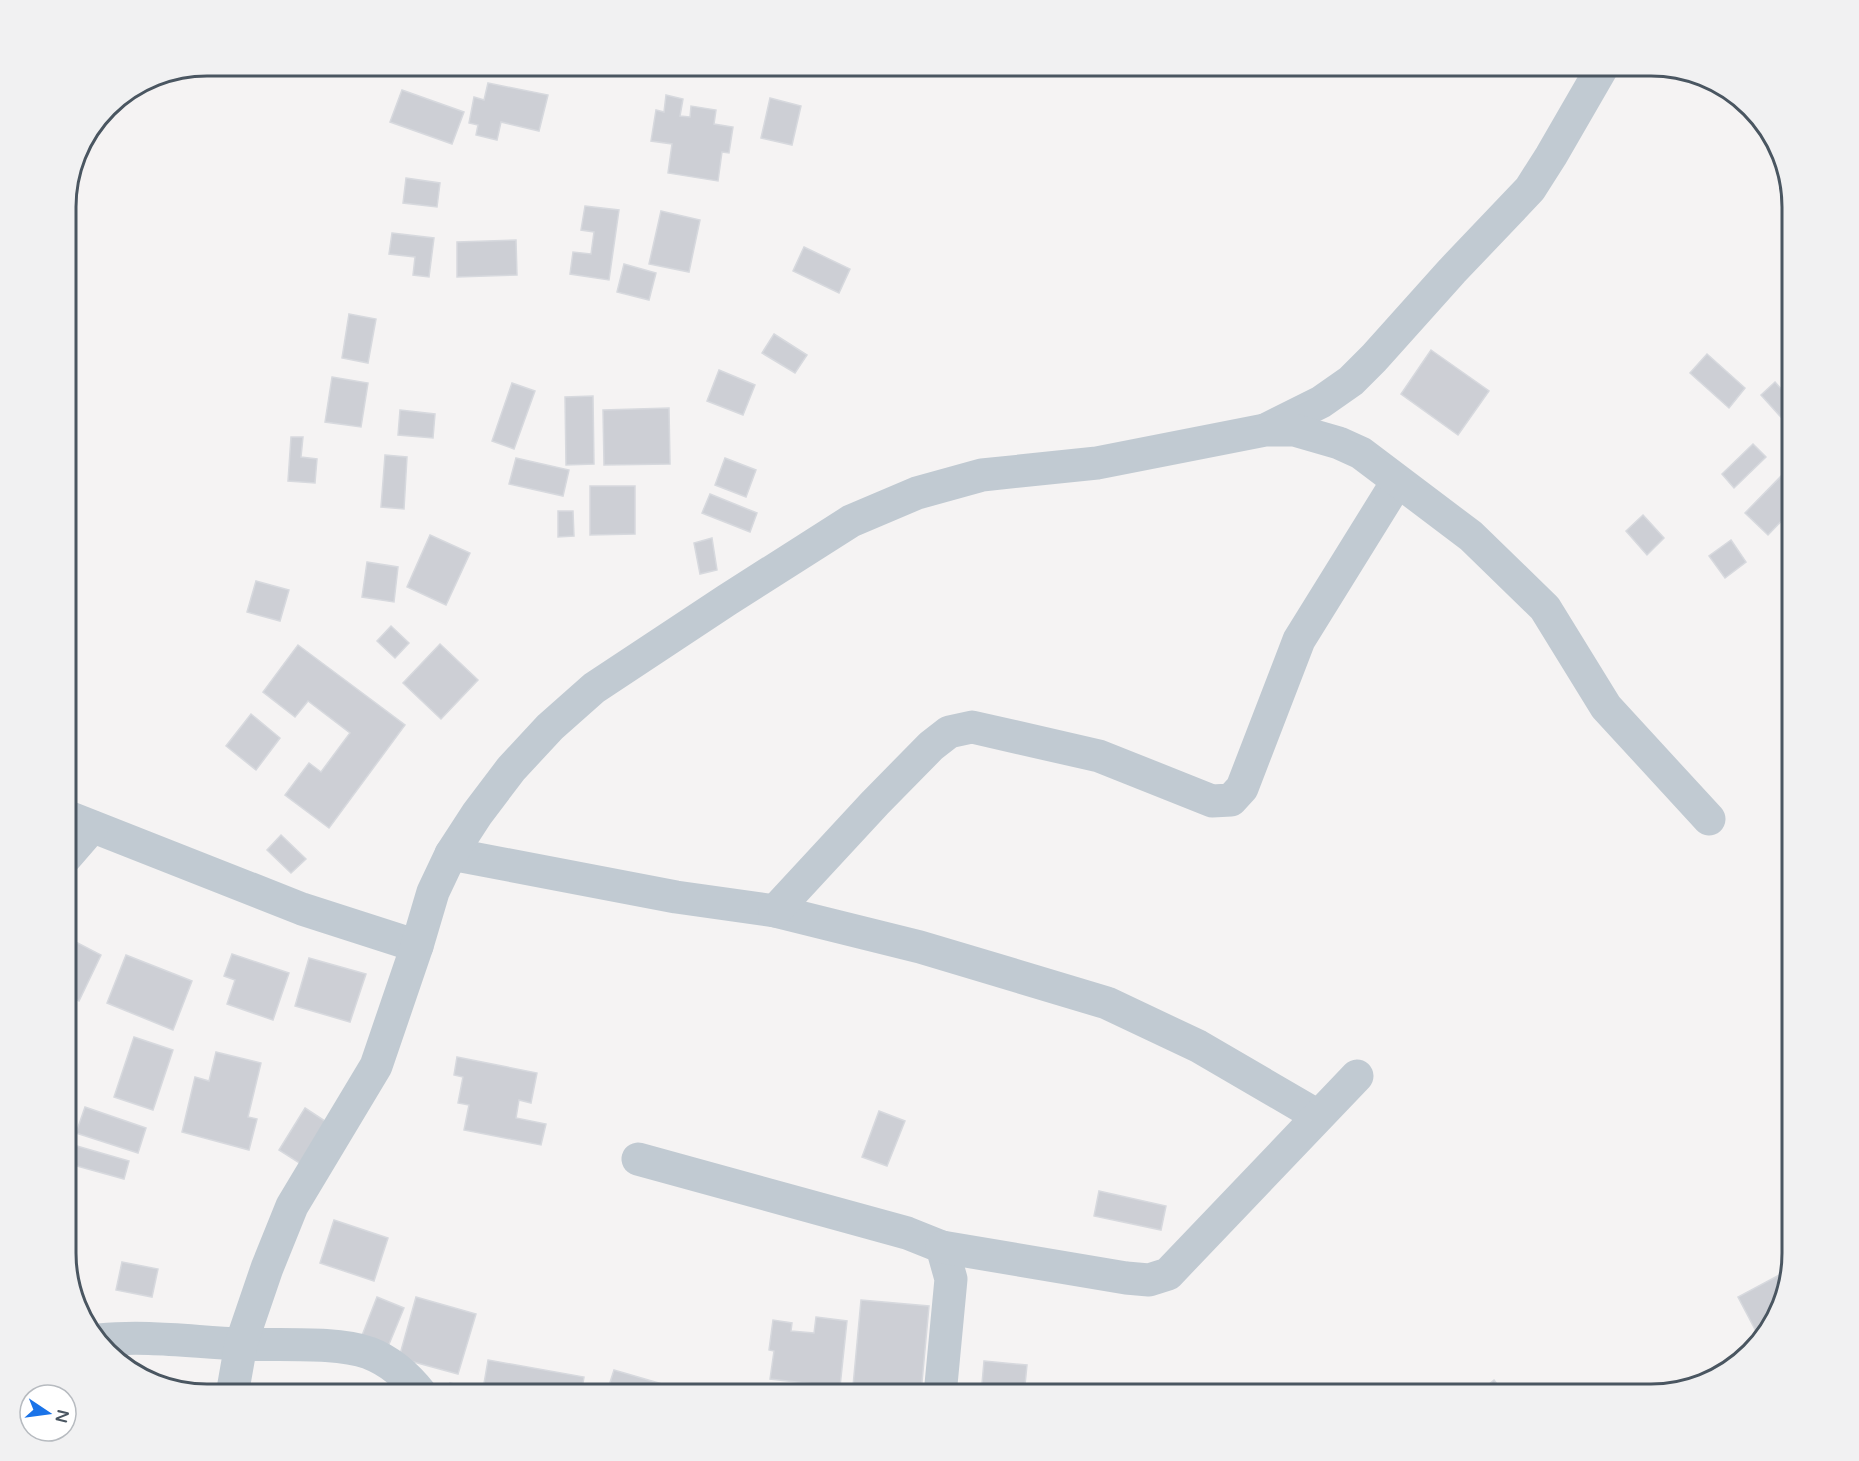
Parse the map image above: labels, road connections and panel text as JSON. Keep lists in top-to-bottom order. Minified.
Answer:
{"north":"right"}
